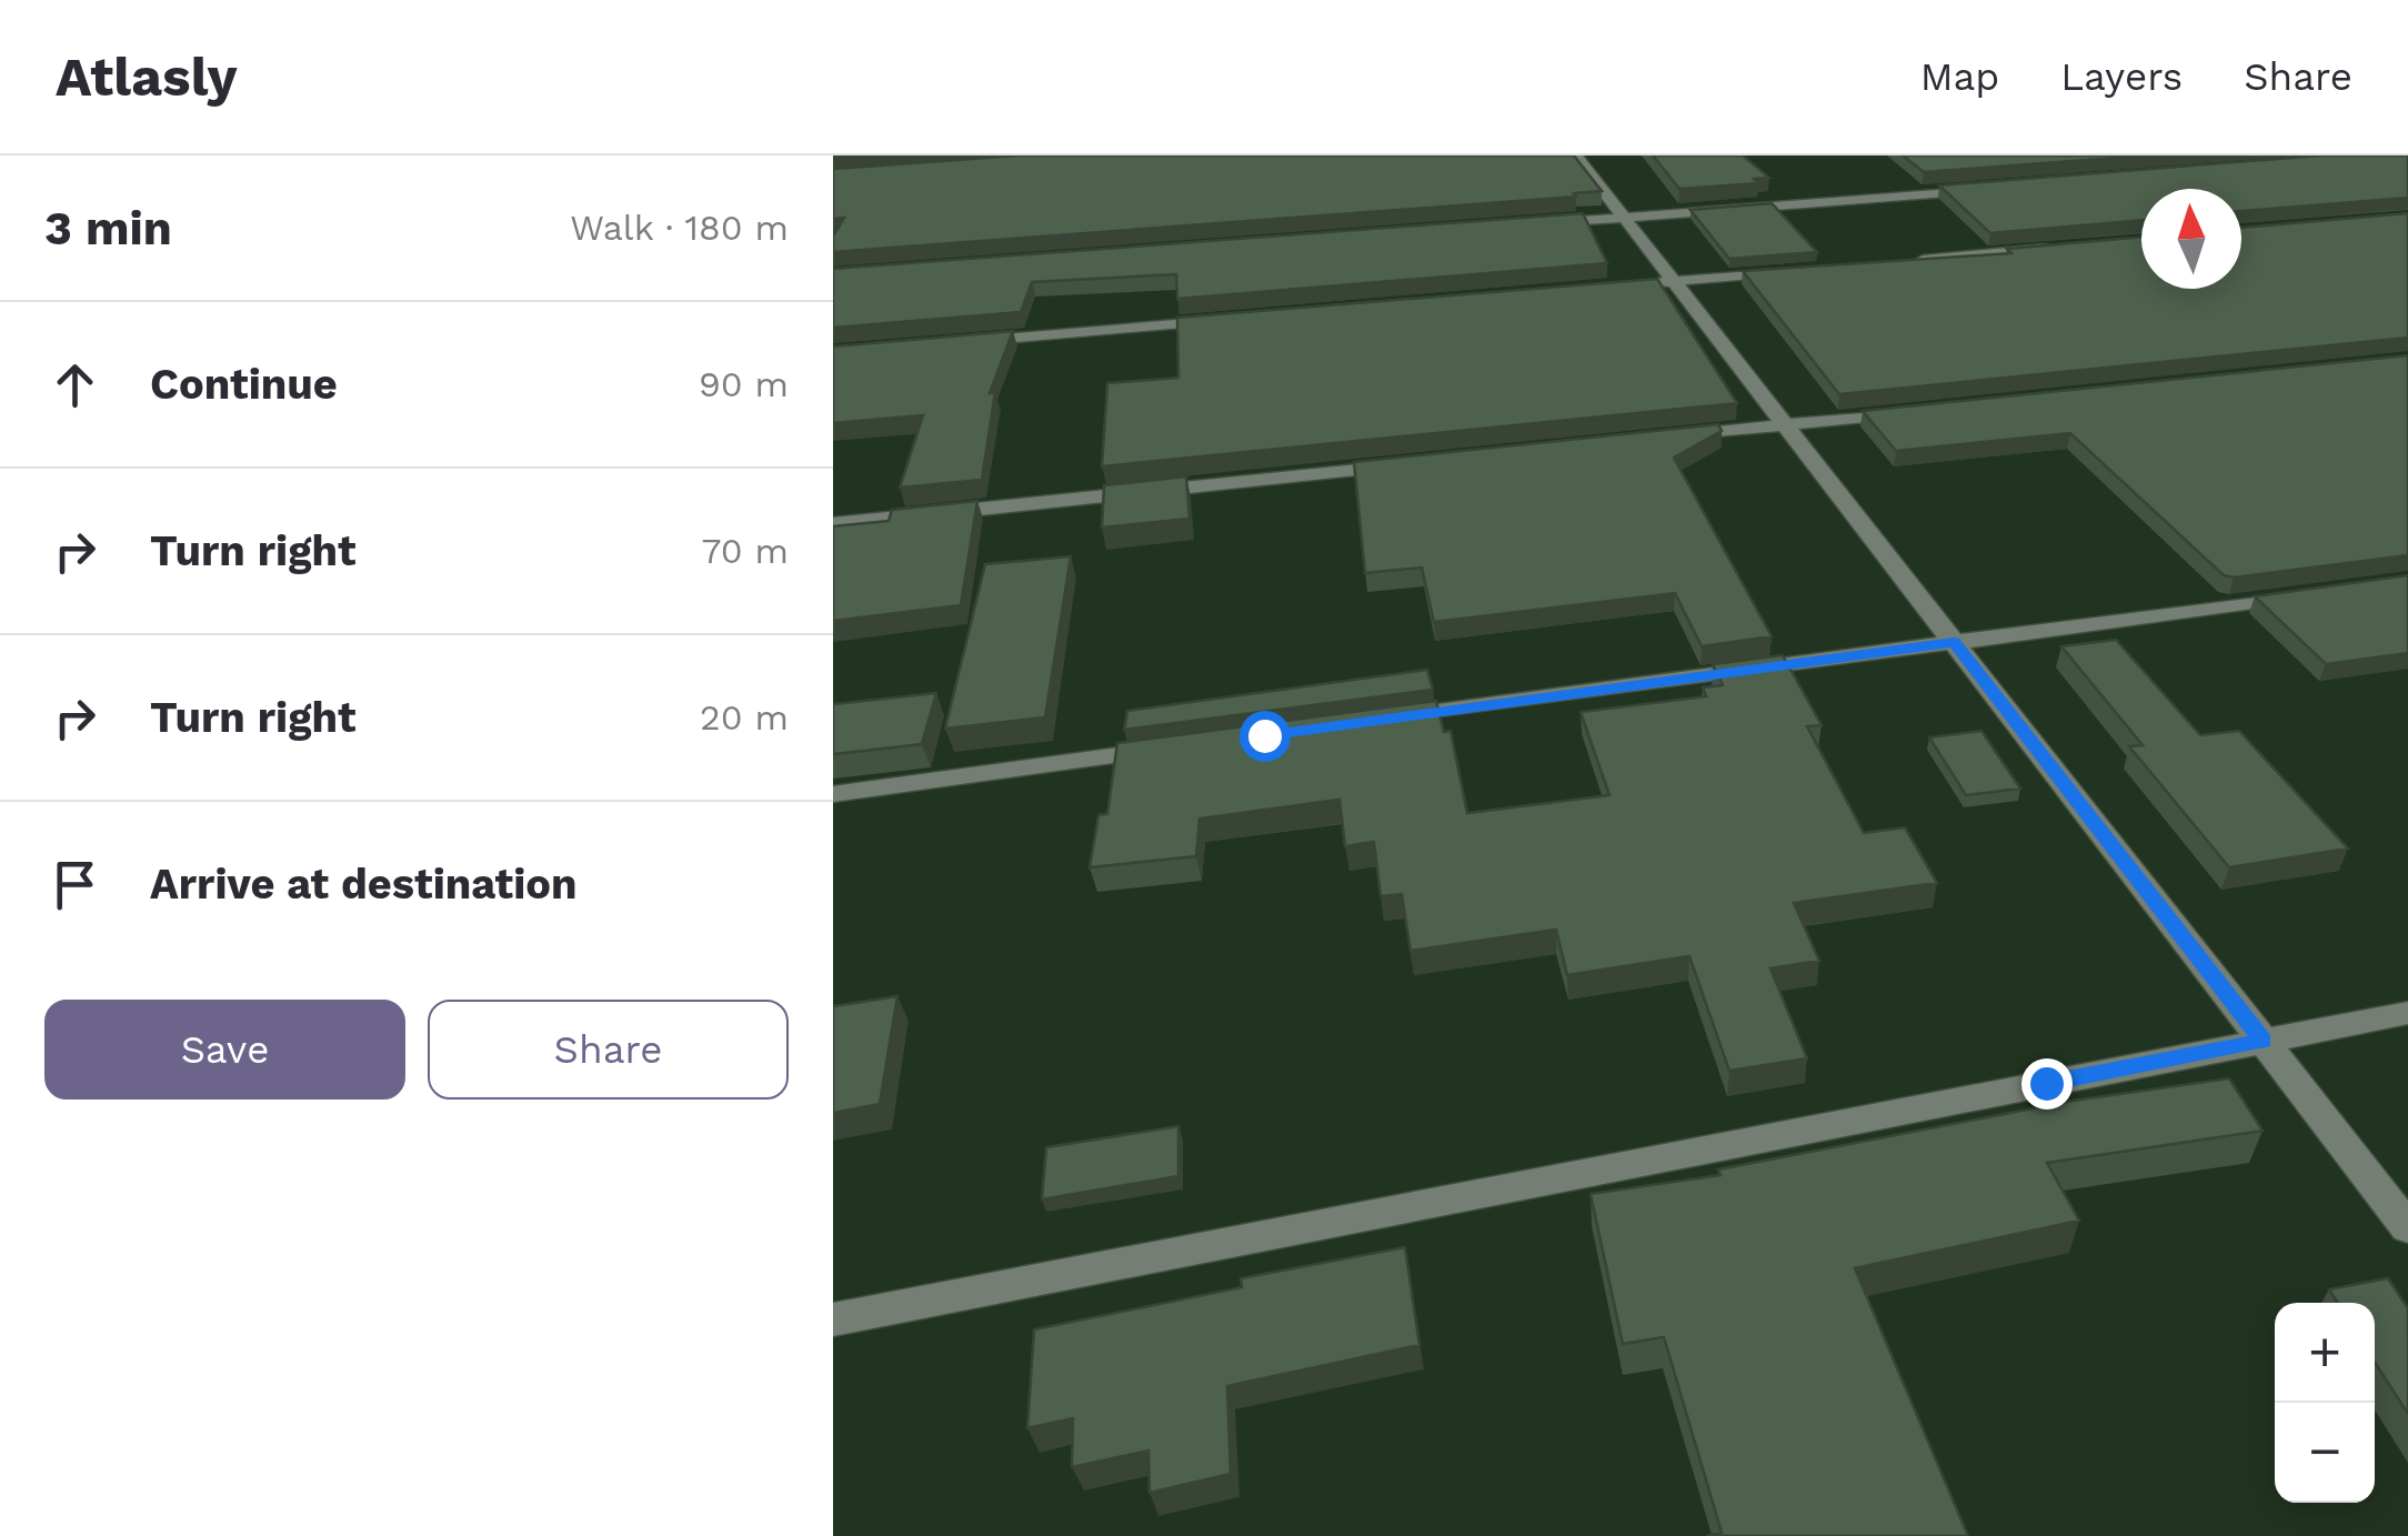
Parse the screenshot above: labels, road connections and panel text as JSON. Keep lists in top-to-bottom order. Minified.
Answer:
{"north":"top","page":{"header":"Atlasly","nav":["Map","Layers","Share"],"heading":["3 min","Walk · 180 m"],"list":[["Continue","90 m"],["Turn right","70 m"],["Turn right","20 m"],"Arrive at destination"],"buttons":["Save","Share"],"map_buttons":["+","−"]}}
